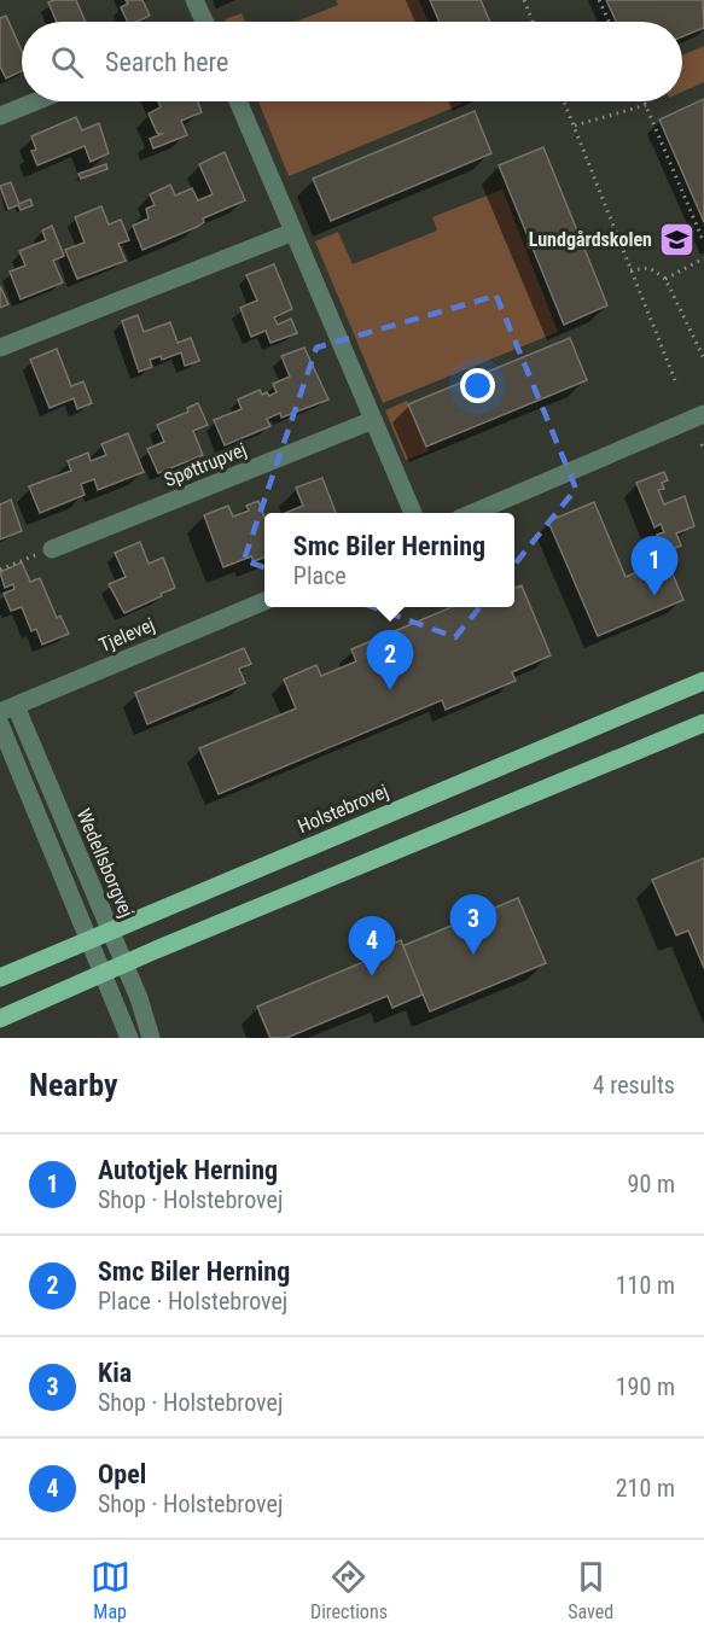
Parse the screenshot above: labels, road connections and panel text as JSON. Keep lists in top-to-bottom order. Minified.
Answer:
{"streets":{"main road":["Holstebrovej"],"street":["Spøttrupvej","Tjelevej","Wedellsborgvej"]},"crossings":[["Tjelevej","Wedellsborgvej"],["Holstebrovej","Wedellsborgvej"]],"places":{"school or university":["Lundgårdskolen"]},"page":{"search":"Search here","popup":["Smc Biler Herning","Place"],"pins":["1","2","3","4"],"heading":["Nearby","4 results"],"list":[{"mark":"1","name":"Autotjek Herning","note":"Shop · Holstebrovej","value":"90 m"},{"mark":"2","name":"Smc Biler Herning","note":"Place · Holstebrovej","value":"110 m"},{"mark":"3","name":"Kia","note":"Shop · Holstebrovej","value":"190 m"},{"mark":"4","name":"Opel","note":"Shop · Holstebrovej","value":"210 m"}],"nav":["Map","Directions","Saved"]}}
